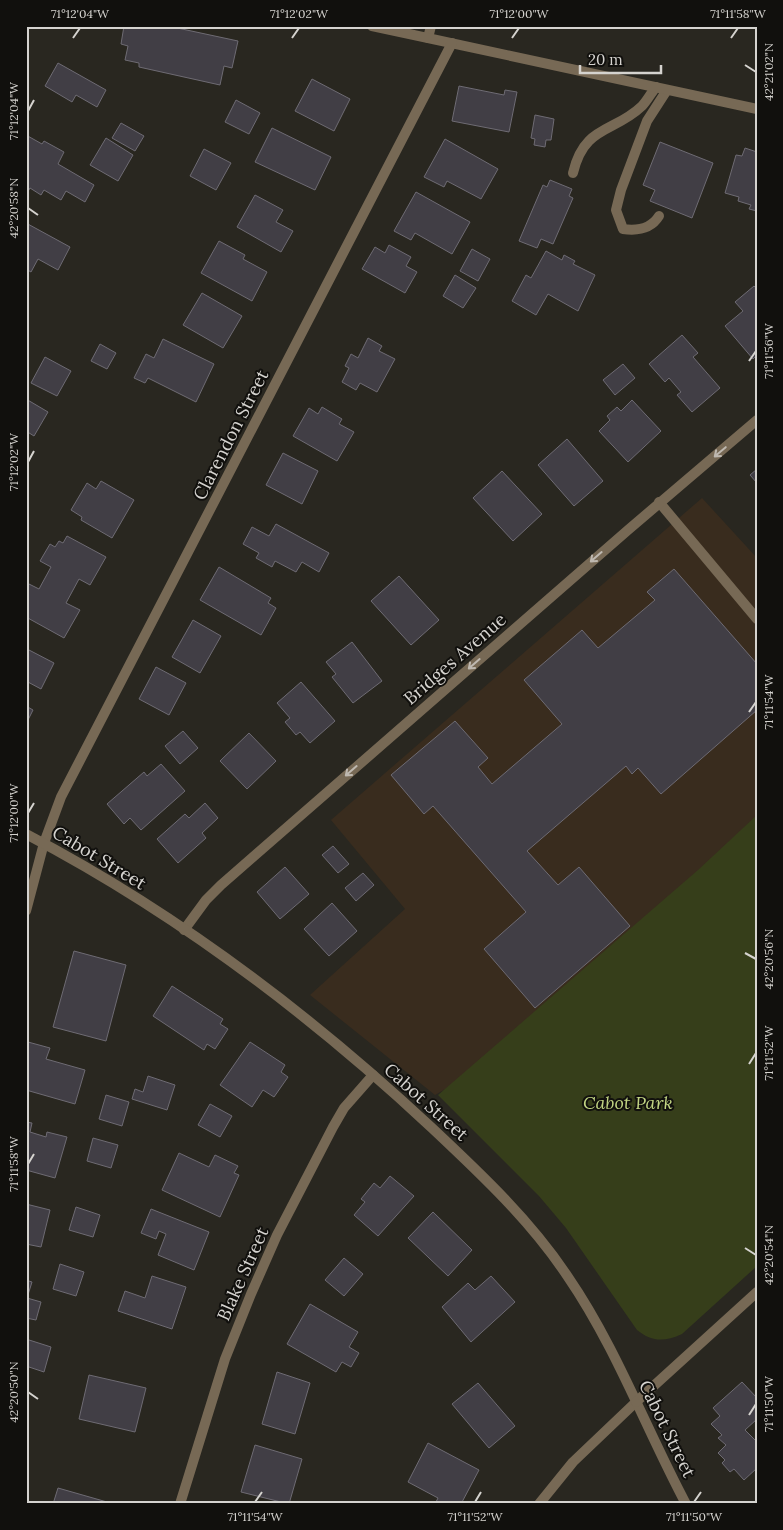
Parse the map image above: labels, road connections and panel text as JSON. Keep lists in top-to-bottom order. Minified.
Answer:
{"streets":{"street":["Clarendon Street","Bridges Avenue","Cabot Street","Blake Street"]},"crossings":[["Clarendon Street","Cabot Street"],["Bridges Avenue","Cabot Street"],["Cabot Street","Blake Street"]],"one_way":["Bridges Avenue"],"parks":["Cabot Park"],"scale_bar":"20 m","coordinates":["71°12'04\"W","71°12'02\"W","71°12'00\"W","71°11'58\"W","42°21'02\"N","42°20'58\"N","71°11'56\"W","71°11'54\"W","42°20'56\"N","71°11'52\"W","42°20'54\"N","42°20'50\"N","71°11'50\"W"]}
